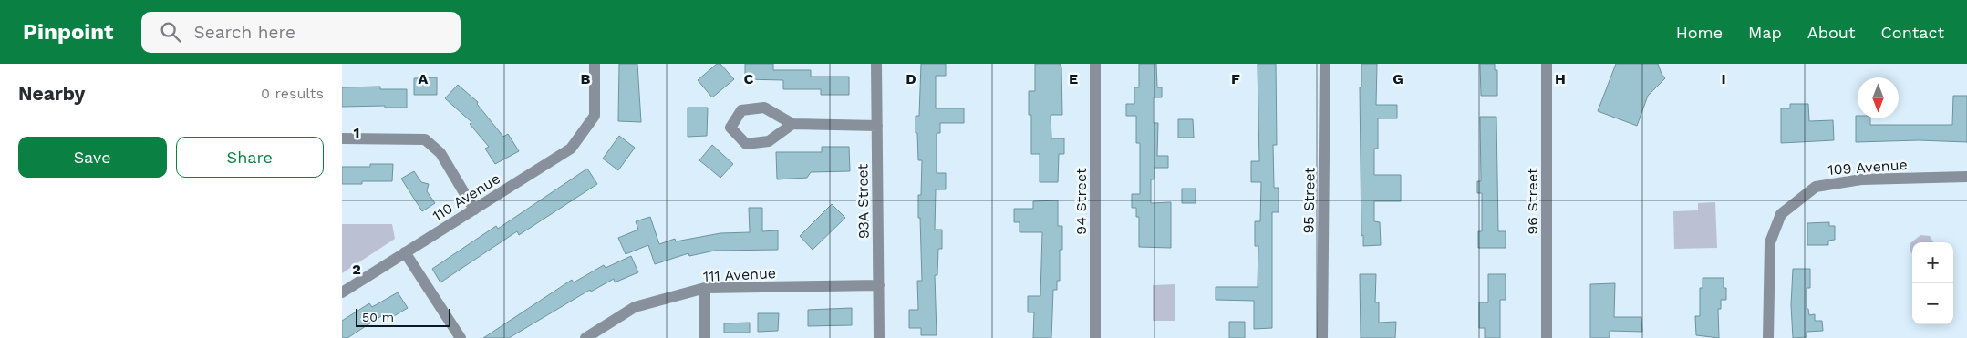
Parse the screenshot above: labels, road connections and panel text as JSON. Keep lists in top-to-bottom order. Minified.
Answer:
{"streets":{"street":["109 Avenue","110 Avenue","95 Street","93A Street","94 Street","96 Street","111 Avenue"]},"crossings":[["93A Street","111 Avenue"]],"scale_bar":"50 m","north":"bottom","page":{"header":"Pinpoint","search":"Search here","nav":["Home","Map","About","Contact"],"heading":["Nearby","0 results"],"buttons":["Save","Share"],"map_buttons":["+","−"],"scale":"50 m"},"grid":{"columns":["A","B","C","D","E","F","G","H","I"],"rows":["1","2"]}}
